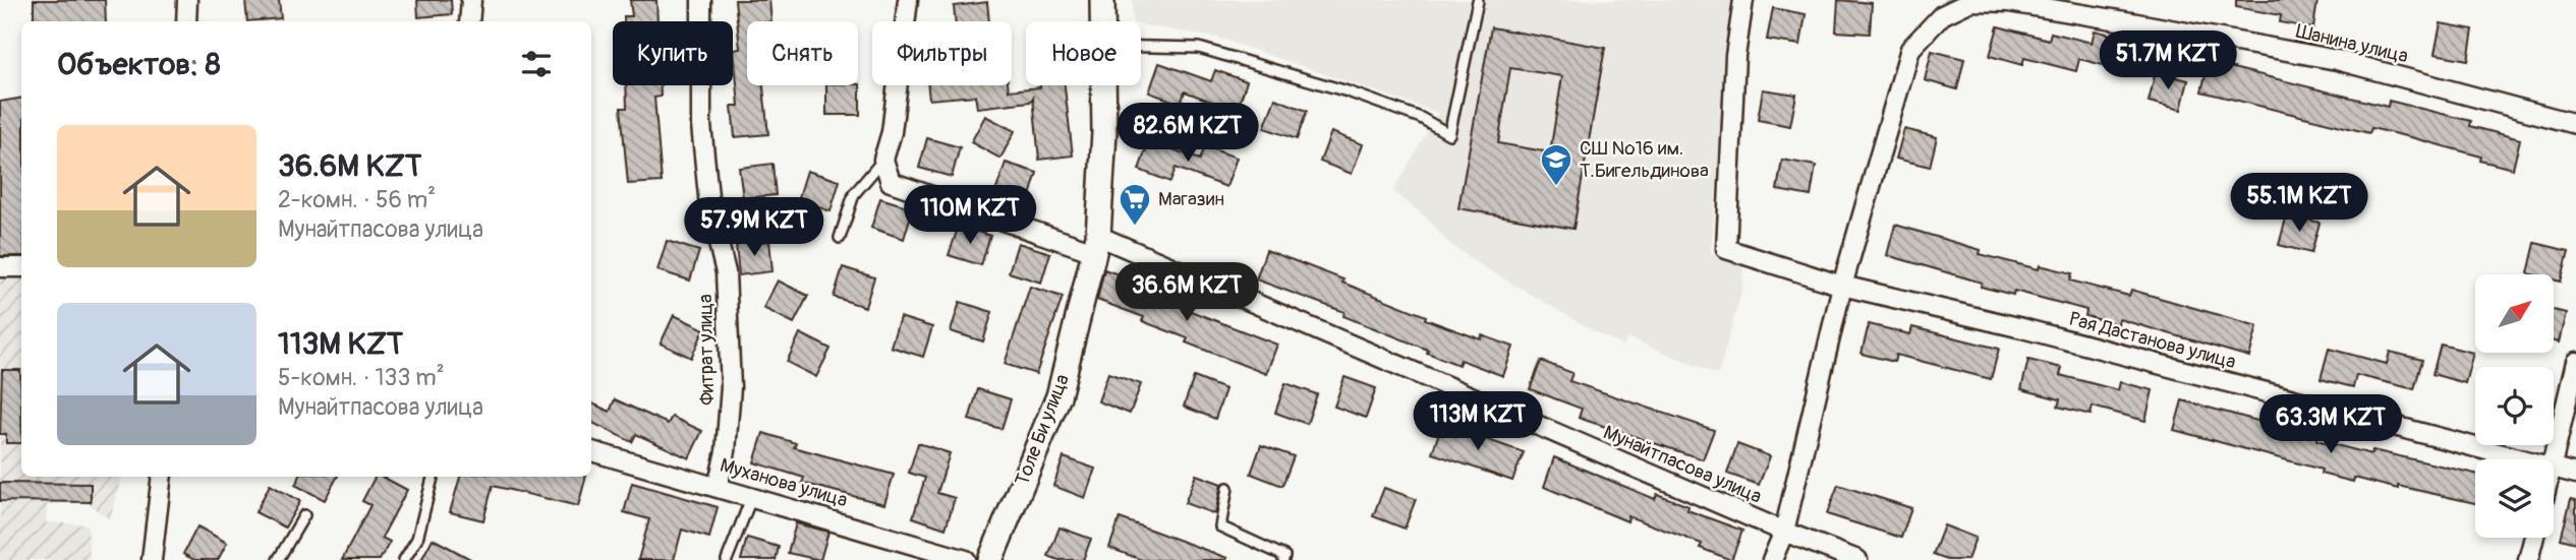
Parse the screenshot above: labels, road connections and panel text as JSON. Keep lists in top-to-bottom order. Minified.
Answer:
{"streets":{"street":["Шанина улица","Рая Дастанова улица","Фитрат улица","Толе Би улица","Мунайтпасова улица","Муханова улица"]},"crossings":[["Шанина улица","Рая Дастанова улица"],["Шанина улица","Мунайтпасова улица"],["Фитрат улица","Муханова улица"],["Толе Би улица","Мунайтпасова улица"]],"places":{"school or university":["СШ №16 им. Т.Бигельдинова"],"supermarket":["Магазин"]},"north":"top right","page":{"chip":["Купить","Снять","Фильтры","Новое"],"heading":"Объектов: 8","price":["51.7M KZT","82.6M KZT","55.1M KZT","110M KZT","57.9M KZT","36.6M KZT","113M KZT","63.3M KZT"],"list":[{"name":"36.6M KZT","note":"2-комн. · 56 m² · Мунайтпасова улица"},{"name":"113M KZT","note":"5-комн. · 133 m² · Мунайтпасова улица"}]}}
